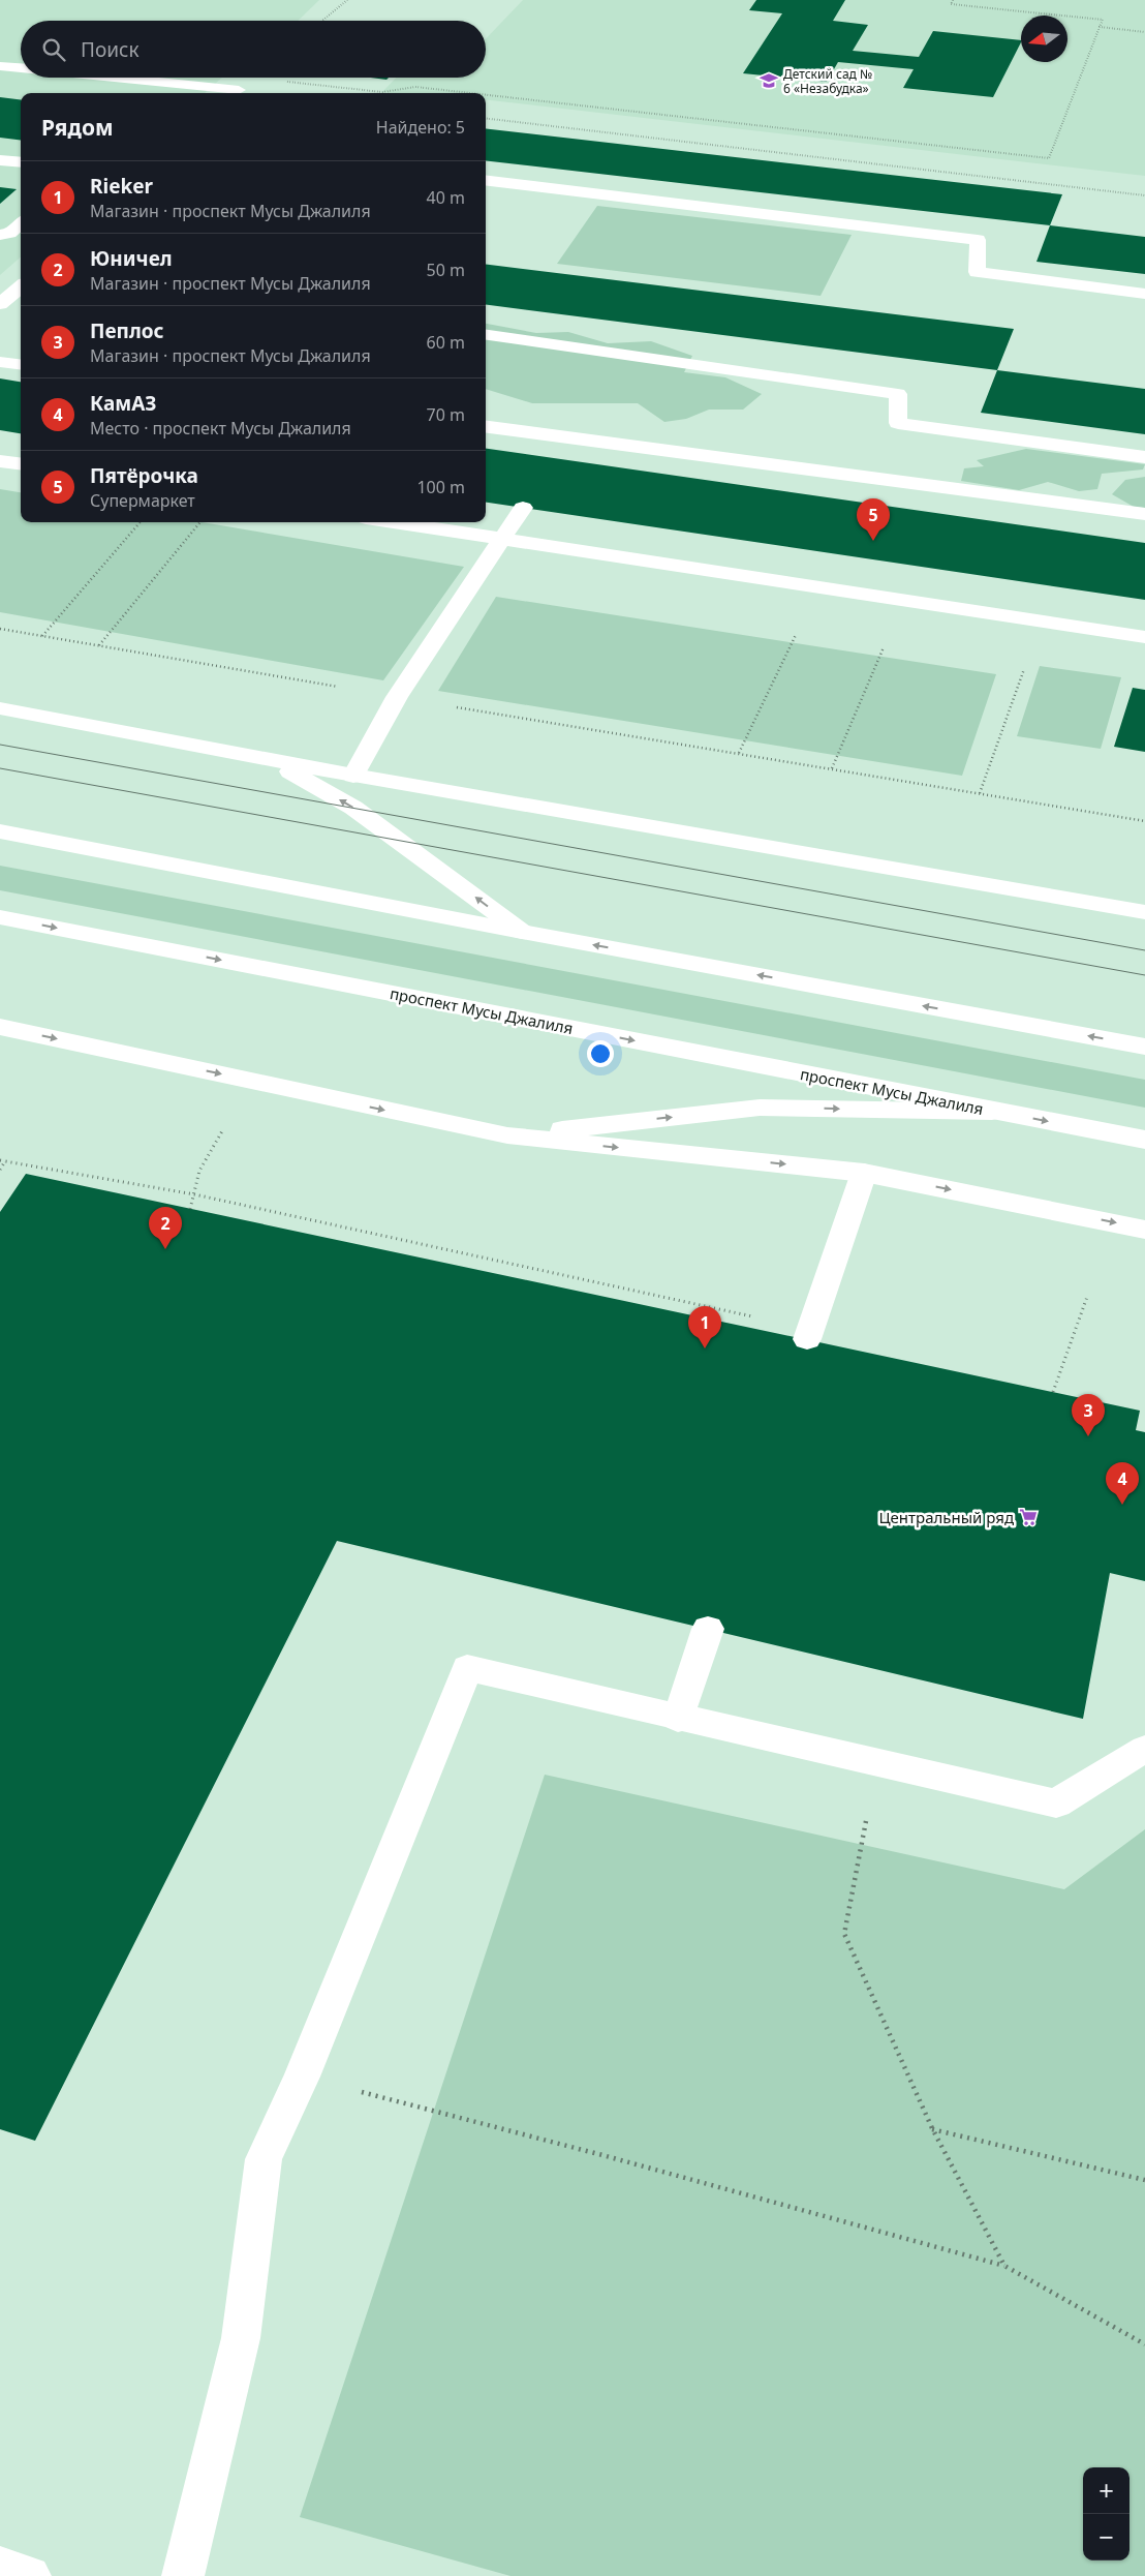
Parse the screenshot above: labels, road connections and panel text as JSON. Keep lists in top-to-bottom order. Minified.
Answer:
{"streets":{"street":["проспект Мусы Джалиля"]},"places":{"school or university":["Детский сад № 6 «Незабудка»"],"supermarket":["Центральный ряд"]},"north":"left","page":{"search":"Поиск","heading":["Рядом","Найдено: 5"],"list":[{"mark":"1","name":"Rieker","note":"Магазин · проспект Мусы Джалиля","value":"40 m"},{"mark":"2","name":"Юничел","note":"Магазин · проспект Мусы Джалиля","value":"50 m"},{"mark":"3","name":"Пеплос","note":"Магазин · проспект Мусы Джалиля","value":"60 m"},{"mark":"4","name":"КамАЗ","note":"Место · проспект Мусы Джалиля","value":"70 m"},{"mark":"5","name":"Пятёрочка","note":"Супермаркет","value":"100 m"}],"pins":["5","2","1","3","4"],"map_buttons":["+","−"]}}
